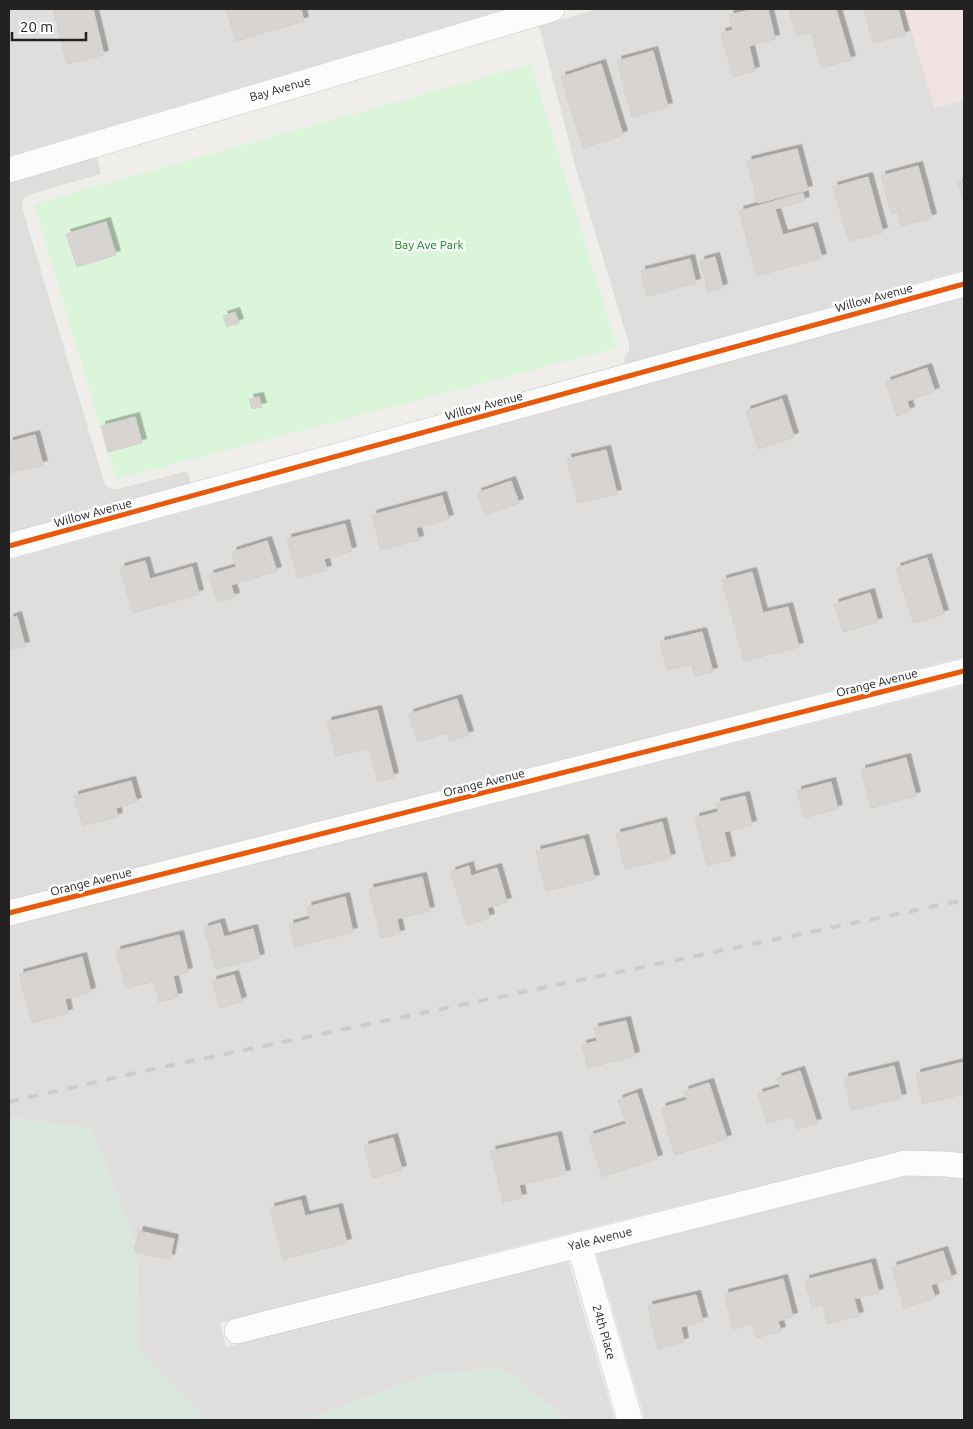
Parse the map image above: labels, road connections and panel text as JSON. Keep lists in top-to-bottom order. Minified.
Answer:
{"streets":{"street":["Bay Avenue","Willow Avenue","Orange Avenue","Yale Avenue","24th Place"]},"crossings":[["Yale Avenue","24th Place"]],"parks":["Bay Ave Park"],"scale_bar":"20 m"}
